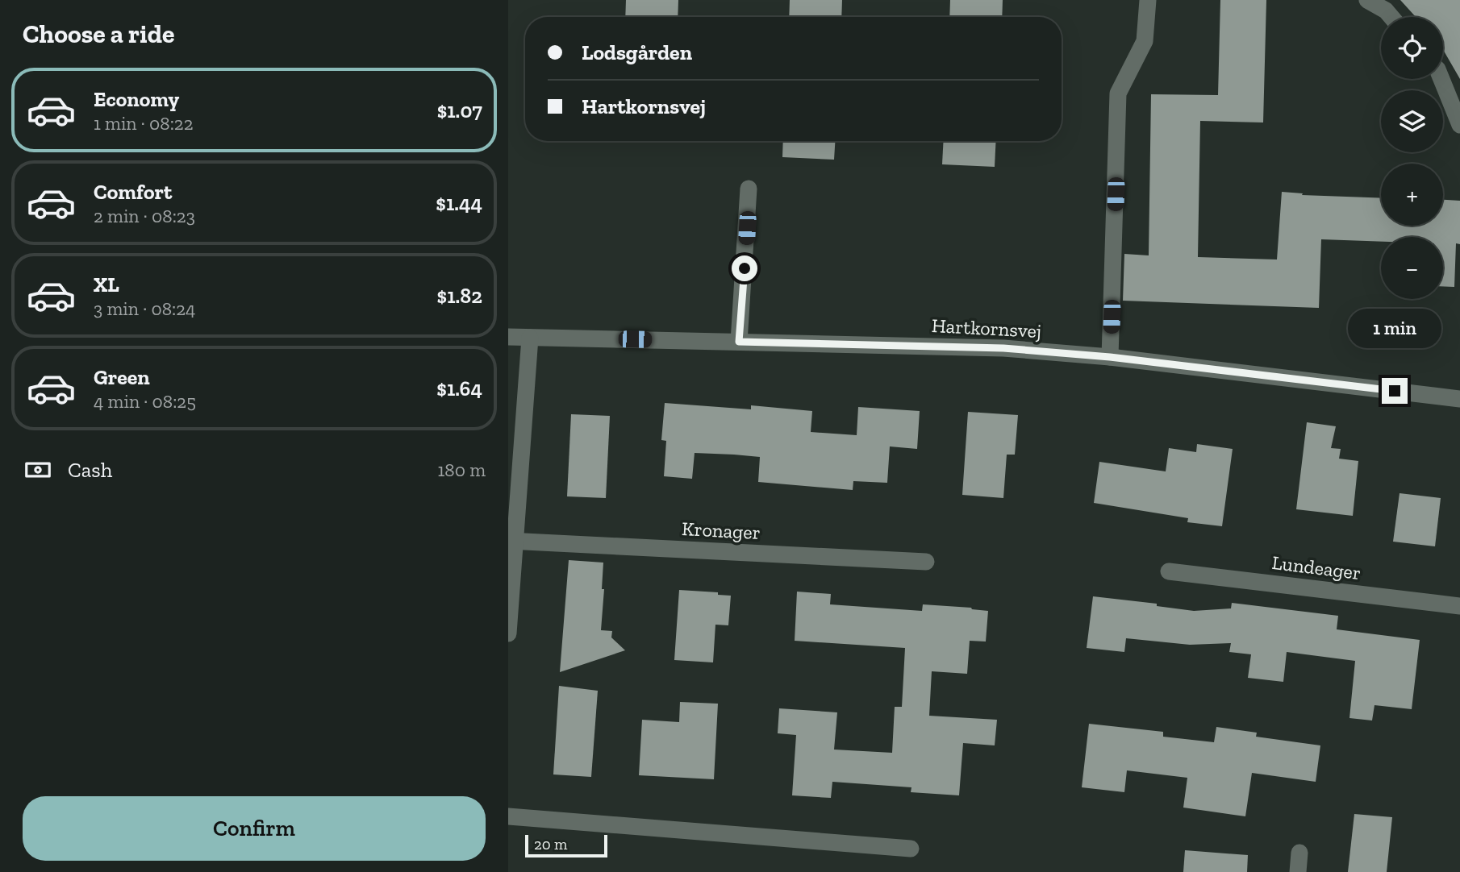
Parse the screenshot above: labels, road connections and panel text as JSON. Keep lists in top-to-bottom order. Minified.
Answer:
{"streets":{"street":["Hartkornsvej","Kronager","Lundeager"]},"scale_bar":"20 m","page":{"heading":"Choose a ride","map_buttons":["+","−"],"banner":["Lodsgården","Hartkornsvej"],"list":[{"name":"Economy","note":"1 min · 08:22","value":"$1.07"},{"name":"Comfort","note":"2 min · 08:23","value":"$1.44"},{"name":"XL","note":"3 min · 08:24","value":"$1.82"},{"name":"Green","note":"4 min · 08:25","value":"$1.64"}],"bubble":"1 min","pay":["Cash","180 m"],"buttons":"Confirm","scale":"20 m"}}
